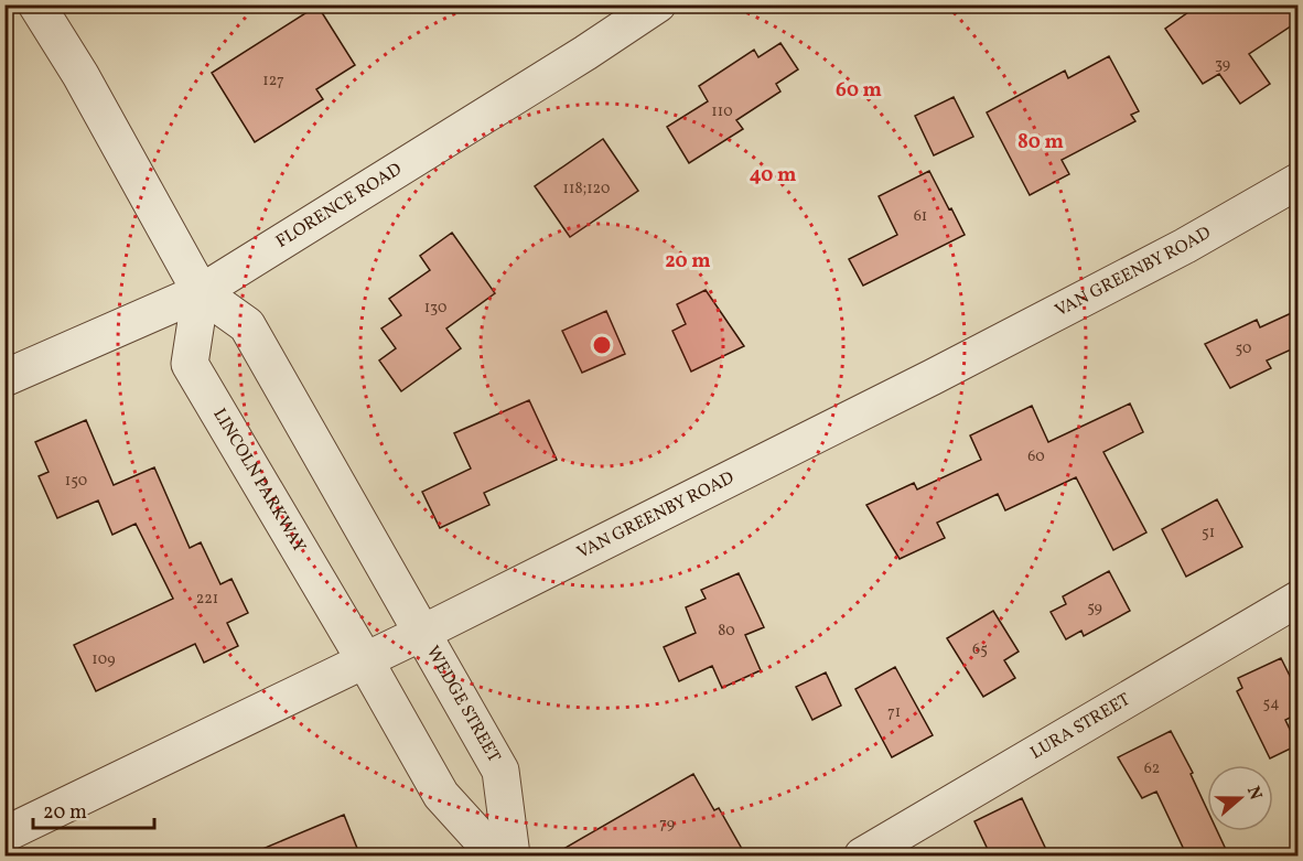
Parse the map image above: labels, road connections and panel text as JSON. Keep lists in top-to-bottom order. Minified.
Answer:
{"streets":{"street":["FLORENCE ROAD","VAN GREENBY ROAD","LINCOLN PARKWAY","WEDGE STREET","LURA STREET"]},"crossings":[["FLORENCE ROAD","LINCOLN PARKWAY"],["VAN GREENBY ROAD","LINCOLN PARKWAY"],["VAN GREENBY ROAD","WEDGE STREET"]],"house_numbers":["39","127","110","118;120","61","130","50","60","150","51","221","59","80","65","109","54","71","62","79"],"scale_bar":"20 m","north":"right","rings":["60 m","80 m","40 m","20 m"]}
